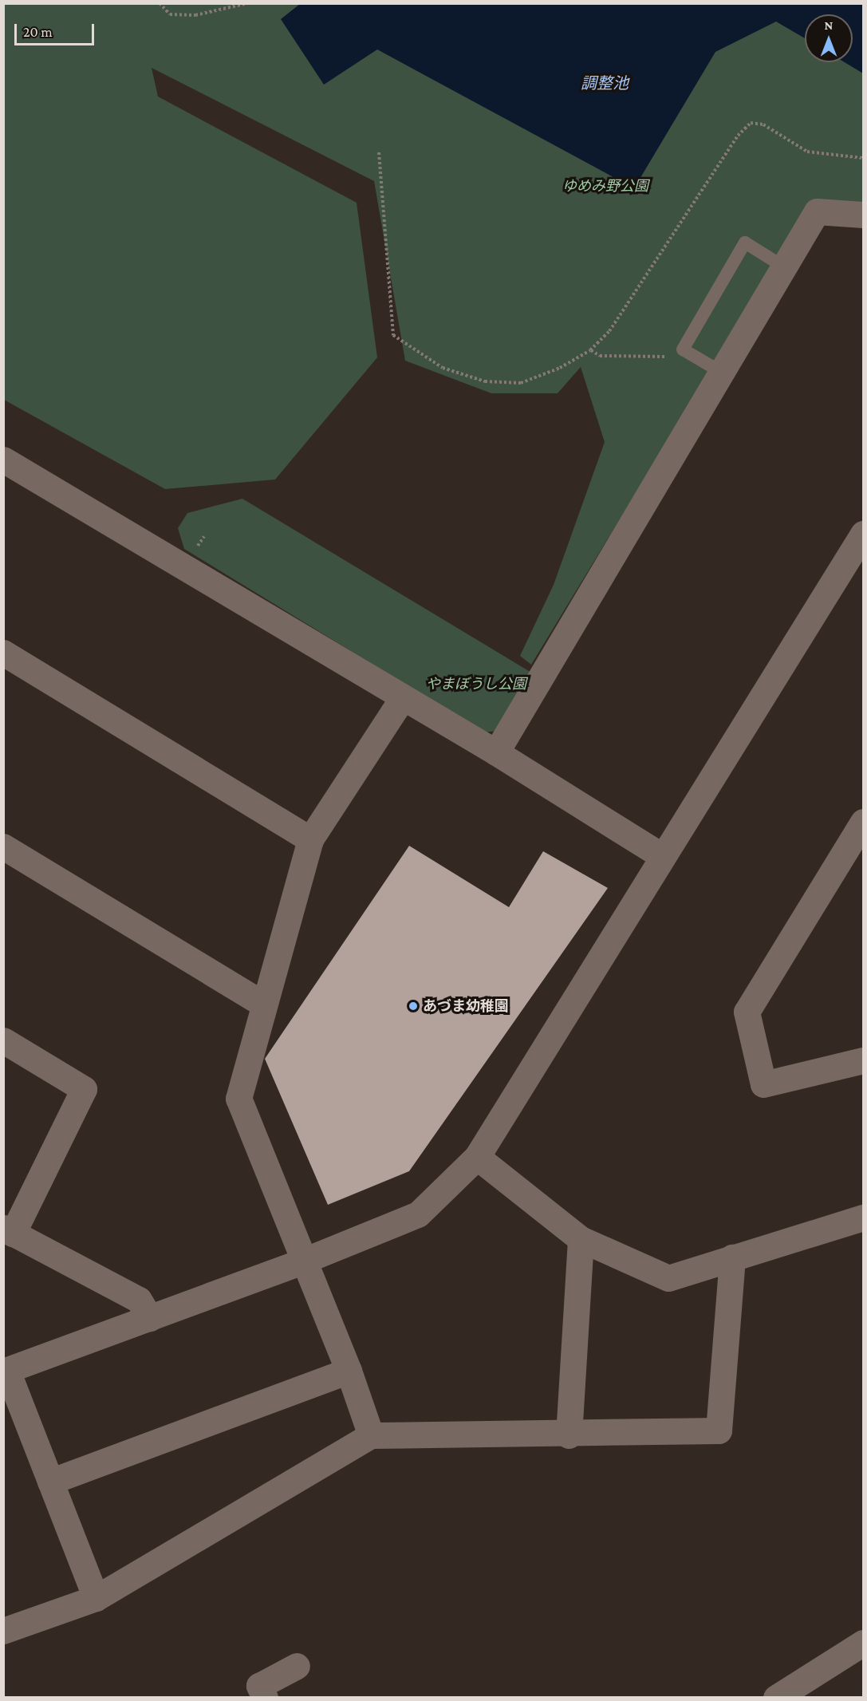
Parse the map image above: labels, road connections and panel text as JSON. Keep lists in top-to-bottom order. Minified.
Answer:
{"water":["調整池"],"parks":["ゆめみ野公園","やまぼうし公園"],"places":["あづま幼稚園"],"scale_bar":"20 m","north":"top"}
